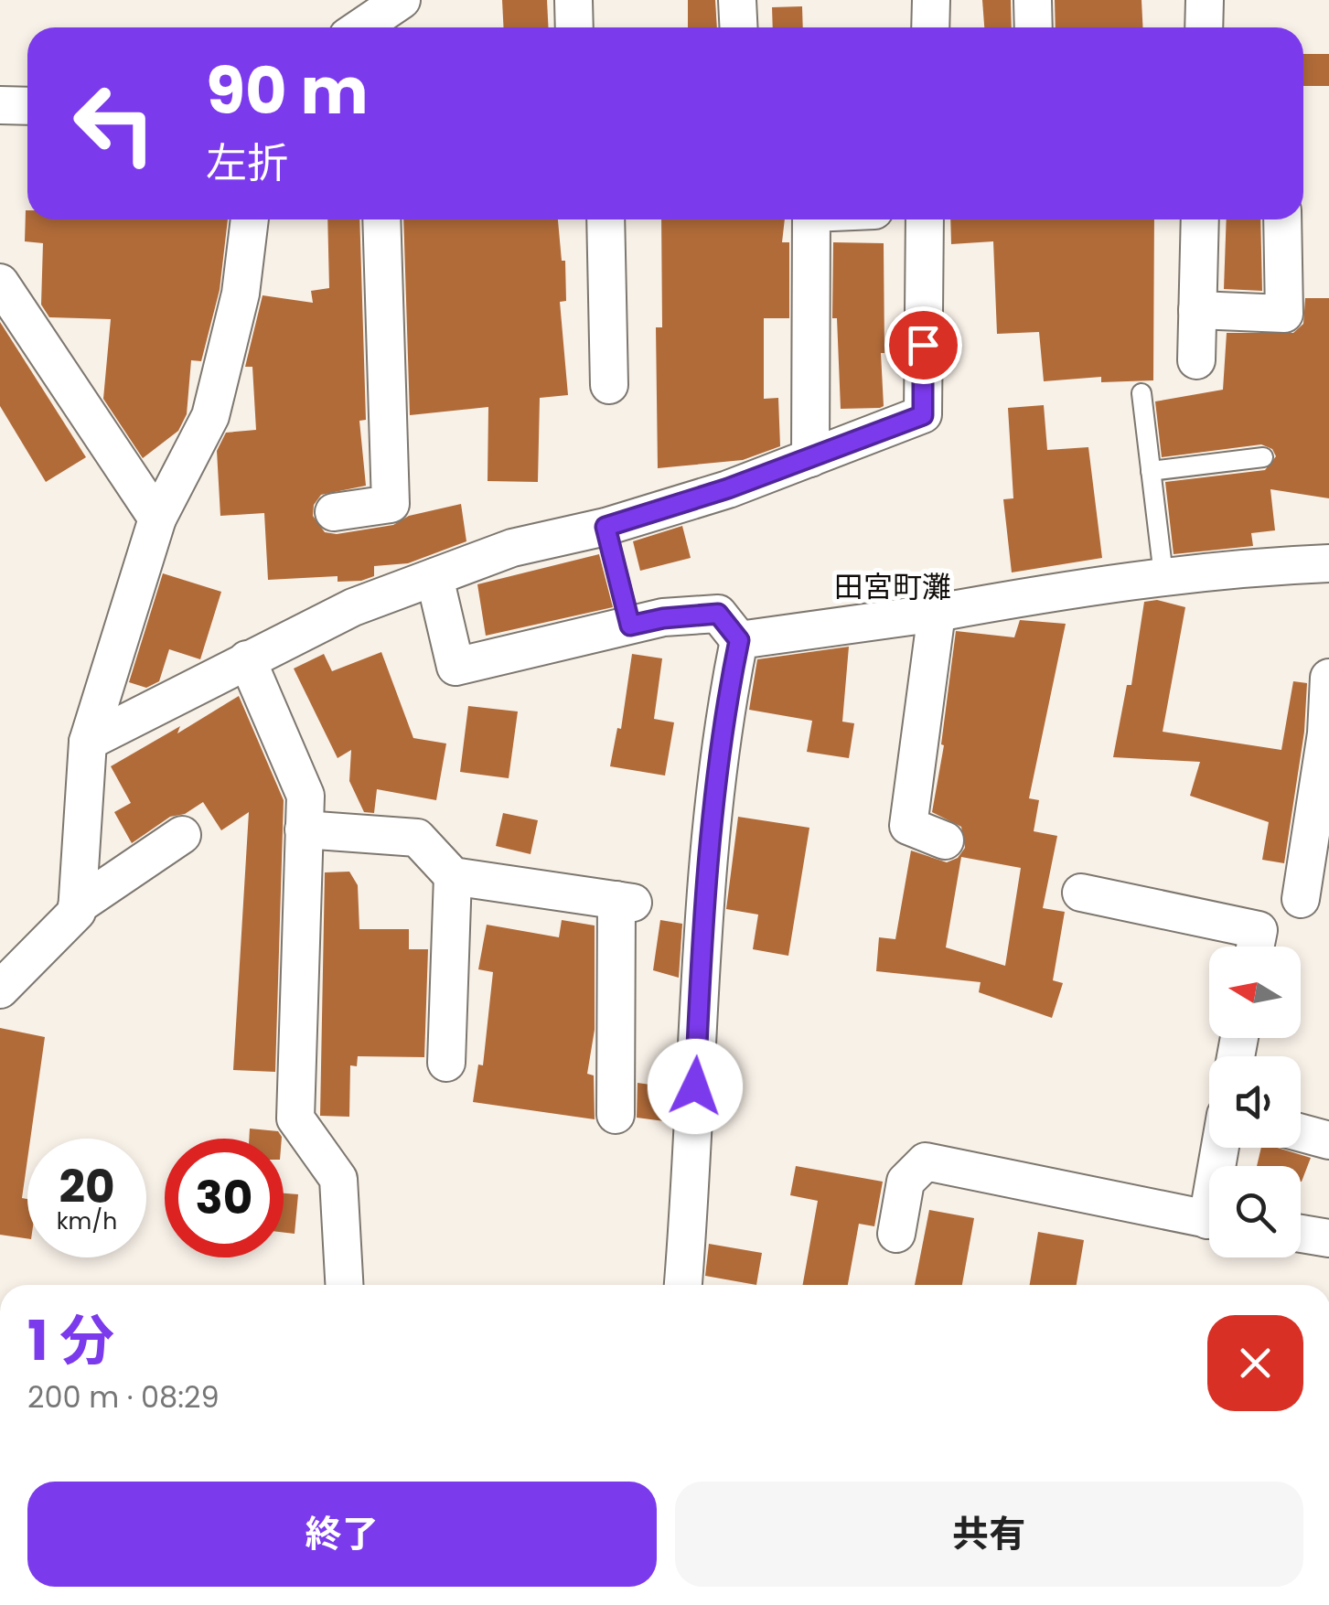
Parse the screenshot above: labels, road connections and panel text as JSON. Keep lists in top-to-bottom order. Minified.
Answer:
{"districts":["田宮町灘"],"north":"left","page":{"turn":["90 m","左折"],"speed":"20 km/h","limit":"30","heading":["1 分","200 m · 08:29"],"buttons":["終了","共有"]}}
